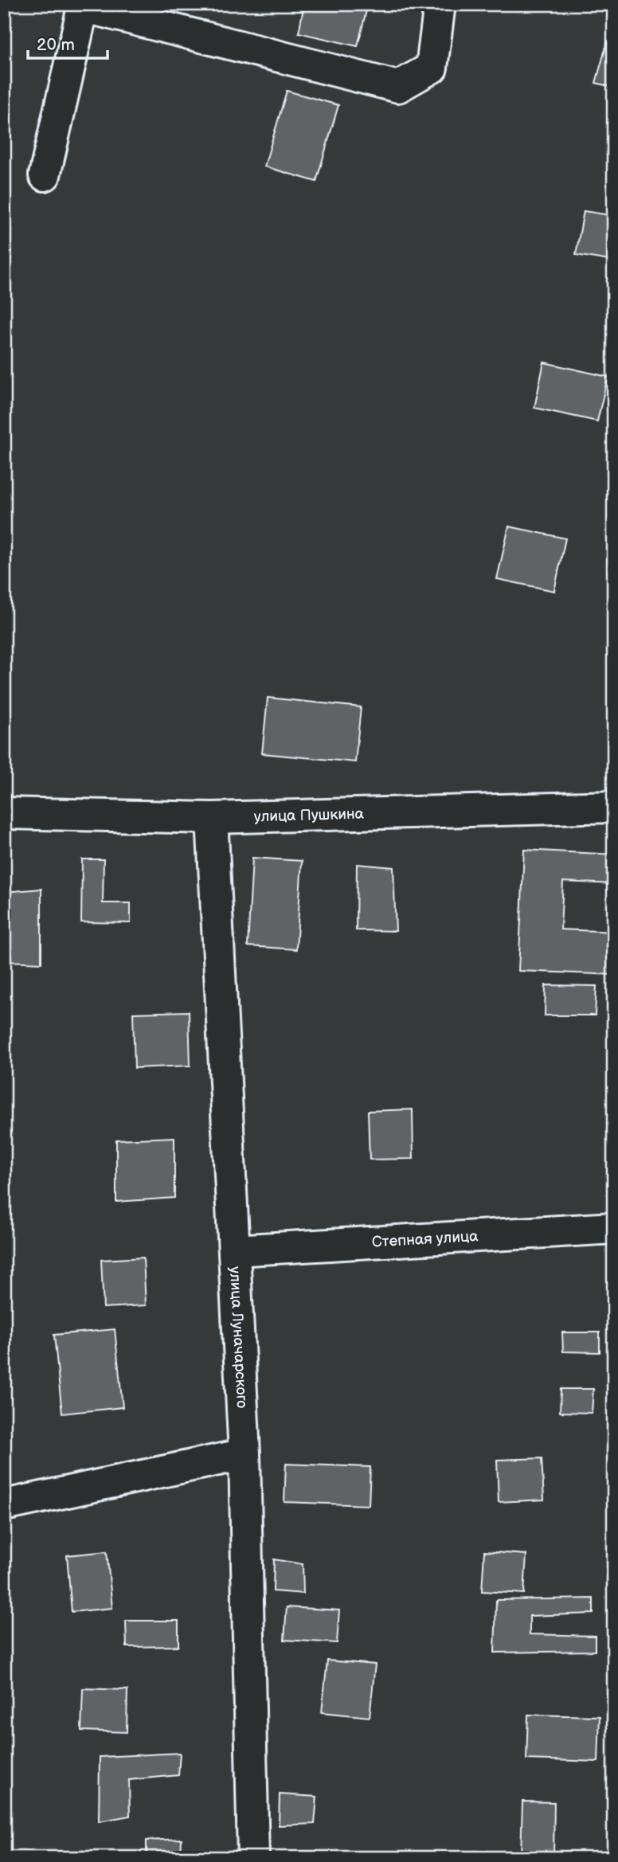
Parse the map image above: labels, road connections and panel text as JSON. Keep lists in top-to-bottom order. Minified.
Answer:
{"streets":{"street":["улица Пушкина","Степная улица","улица Луначарского"]},"crossings":[["улица Пушкина","улица Луначарского"],["Степная улица","улица Луначарского"]],"scale_bar":"20 m"}
